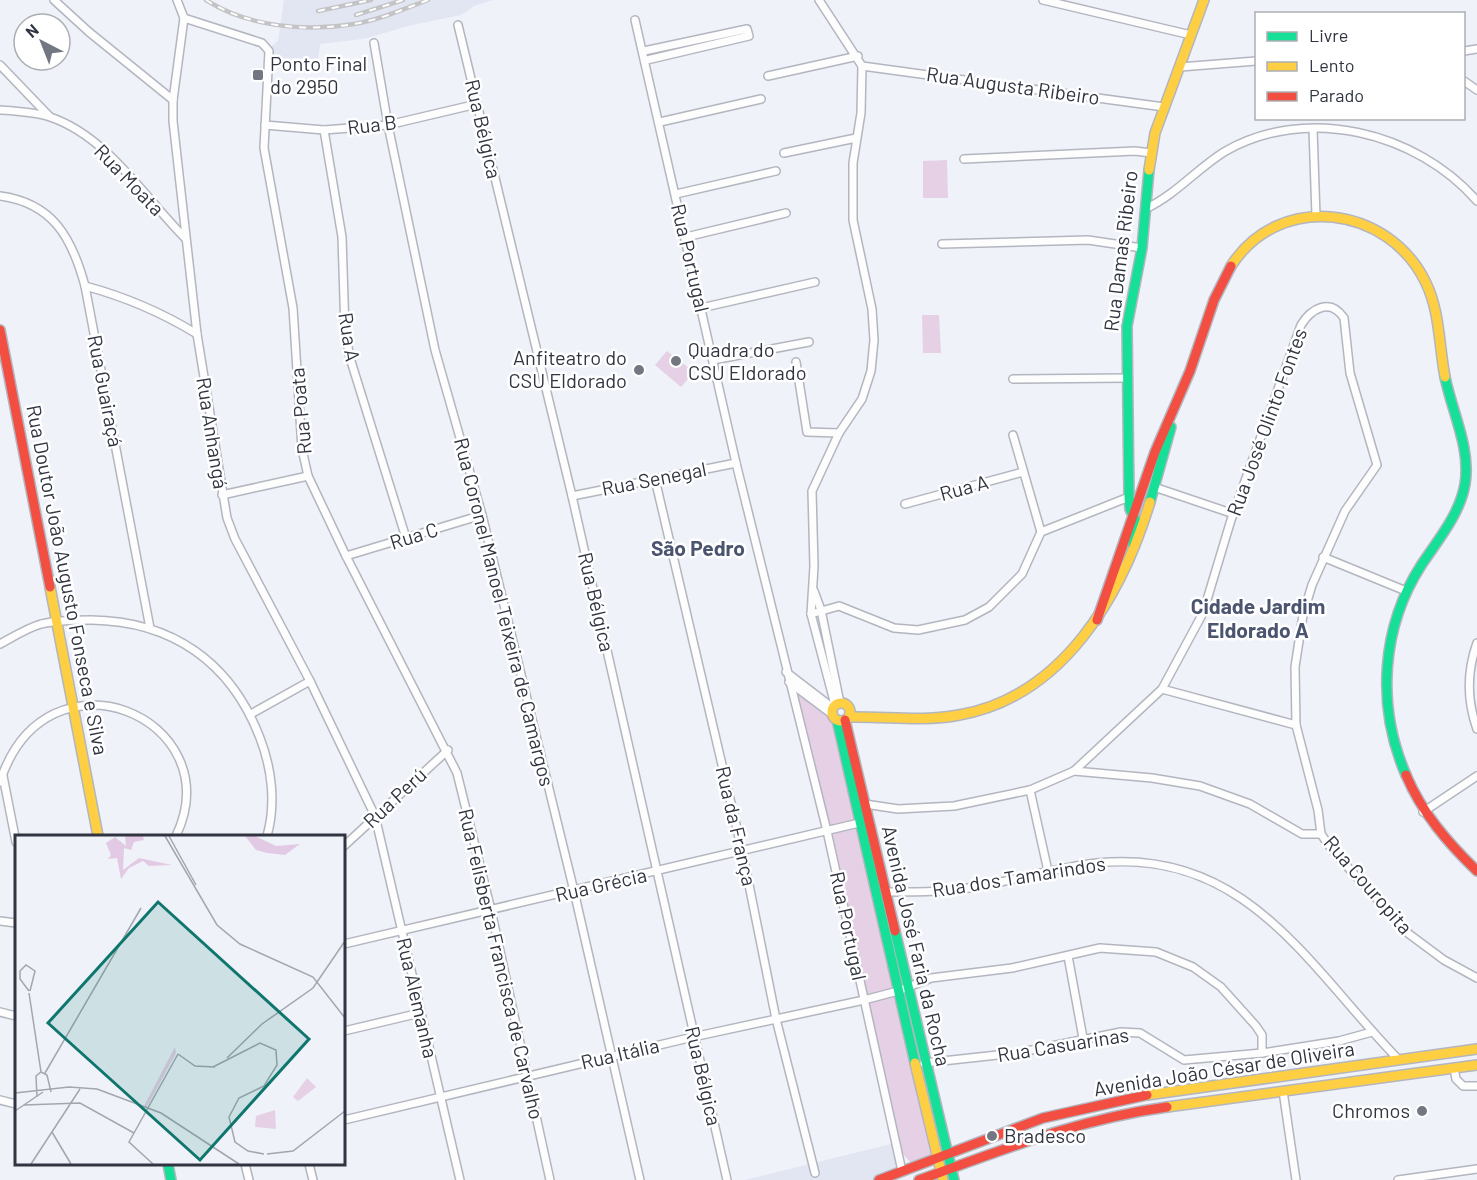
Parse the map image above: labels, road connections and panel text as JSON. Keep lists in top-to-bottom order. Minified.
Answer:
{"streets":{"street":["Rua Augusta Ribeiro","Rua B","Rua Bélgica","Rua Moata","Rua Damas Ribeiro","Rua Portugal","Rua A","Rua Guairaçá","Rua Poata","Rua José Olinto Fontes","Rua Anhangá","Rua Senegal","Rua C","Rua Doutor João Augusto Fonseca e Silva","Rua Coronel Manoel Teixeira de Camargos","Rua Perú","Rua da França","Rua dos Tamarindos","Rua Grécia","Rua Couropita","Avenida José Faria da Rocha","Rua Felisberta Francisca de Carvalho","Rua Alemanha","Rua Casuarinas","Rua Itália","Avenida João César de Oliveira"]},"crossings":[["Rua Augusta Ribeiro","Rua Damas Ribeiro"],["Rua B","Rua Bélgica"],["Rua B","Rua A"],["Rua B","Rua Poata"],["Rua B","Rua Coronel Manoel Teixeira de Camargos"],["Rua Bélgica","Rua Senegal"],["Rua Bélgica","Rua Grécia"],["Rua Bélgica","Rua Itália"],["Rua Moata","Rua Anhangá"],["Rua Portugal","Rua Senegal"],["Rua Portugal","Rua Grécia"],["Rua Portugal","Rua Itália"],["Rua Portugal","Avenida João César de Oliveira"],["Rua A","Rua C"],["Rua Poata","Rua Anhangá"],["Rua Poata","Rua C"],["Rua Poata","Rua Perú"],["Rua Poata","Rua Felisberta Francisca de Carvalho"],["Rua José Olinto Fontes","Rua Couropita"],["Rua Anhangá","Rua Perú"],["Rua Anhangá","Rua Alemanha"],["Rua Senegal","Rua da França"],["Rua C","Rua Coronel Manoel Teixeira de Camargos"],["Rua Coronel Manoel Teixeira de Camargos","Rua Grécia"],["Rua Coronel Manoel Teixeira de Camargos","Rua Itália"],["Rua Perú","Rua Felisberta Francisca de Carvalho"],["Rua Perú","Rua Alemanha"],["Rua da França","Rua Grécia"],["Rua da França","Rua Itália"],["Rua dos Tamarindos","Avenida José Faria da Rocha"],["Rua dos Tamarindos","Rua Casuarinas"],["Rua dos Tamarindos","Avenida João César de Oliveira"],["Rua Grécia","Avenida José Faria da Rocha"],["Rua Grécia","Rua Felisberta Francisca de Carvalho"],["Rua Grécia","Rua Alemanha"],["Avenida José Faria da Rocha","Rua Casuarinas"],["Avenida José Faria da Rocha","Rua Itália"],["Avenida José Faria da Rocha","Avenida João César de Oliveira"],["Rua Felisberta Francisca de Carvalho","Rua Itália"],["Rua Alemanha","Rua Itália"],["Rua Casuarinas","Rua Itália"]],"districts":["São Pedro","Cidade Jardim Eldorado A"],"places":{"transit":["Ponto Final do 2950"],"other":["Quadra do CSU Eldorado","Anfiteatro do CSU Eldorado","Chromos","Bradesco"]},"legend":["Livre","Lento","Parado"],"north":"top left"}
